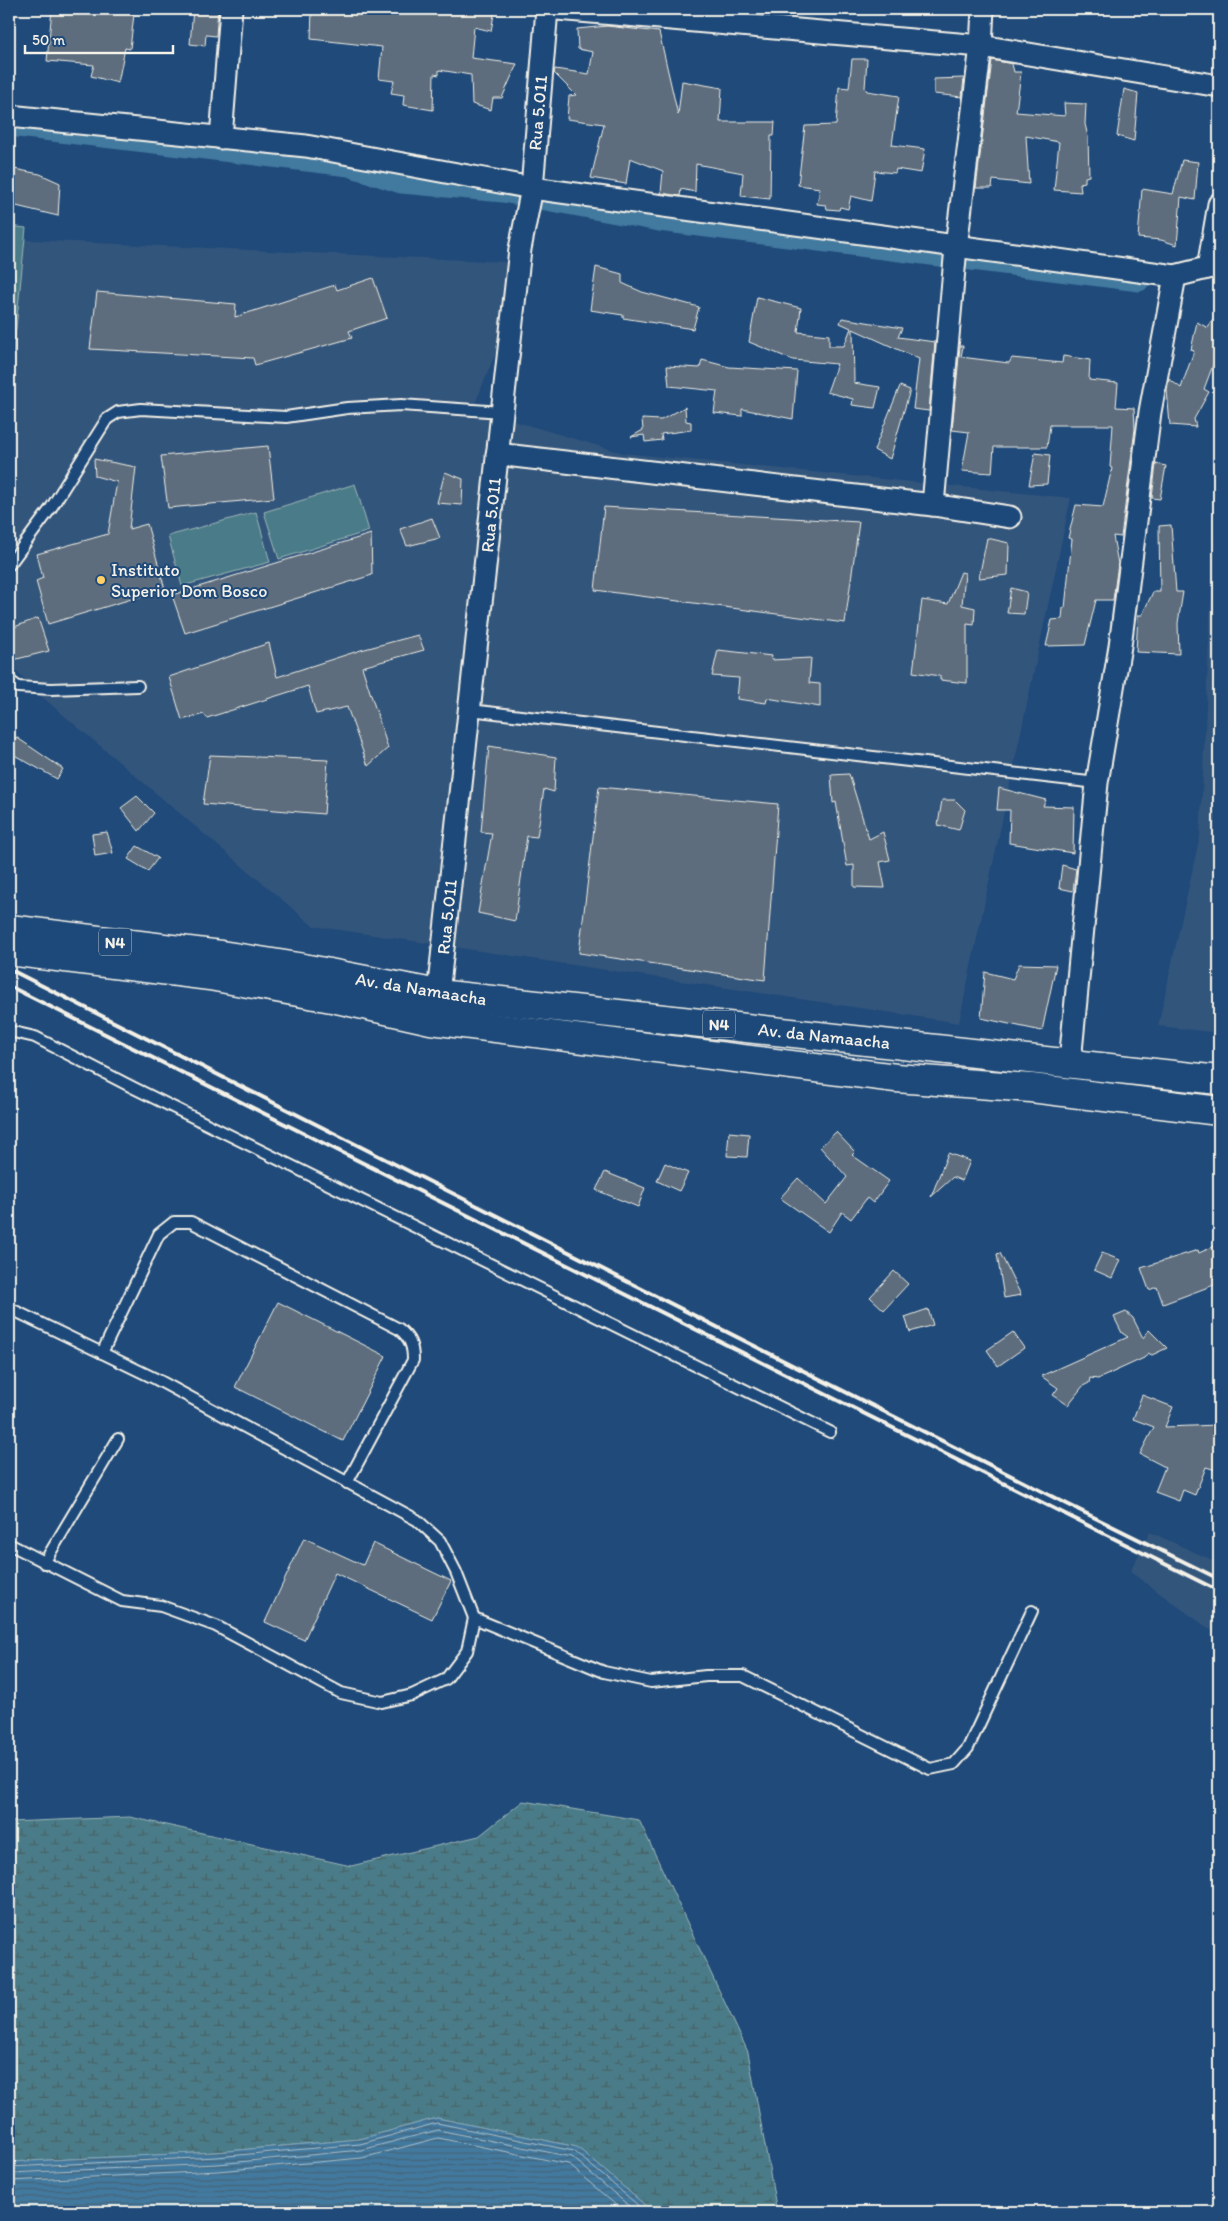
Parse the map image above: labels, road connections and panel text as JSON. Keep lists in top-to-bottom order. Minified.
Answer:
{"streets":{"highway":["N4","Av. da Namaacha"],"street":["Rua 5.011"]},"crossings":[["Rua 5.011","Av. da Namaacha"]],"places":["Instituto Superior Dom Bosco"],"scale_bar":"50 m"}
